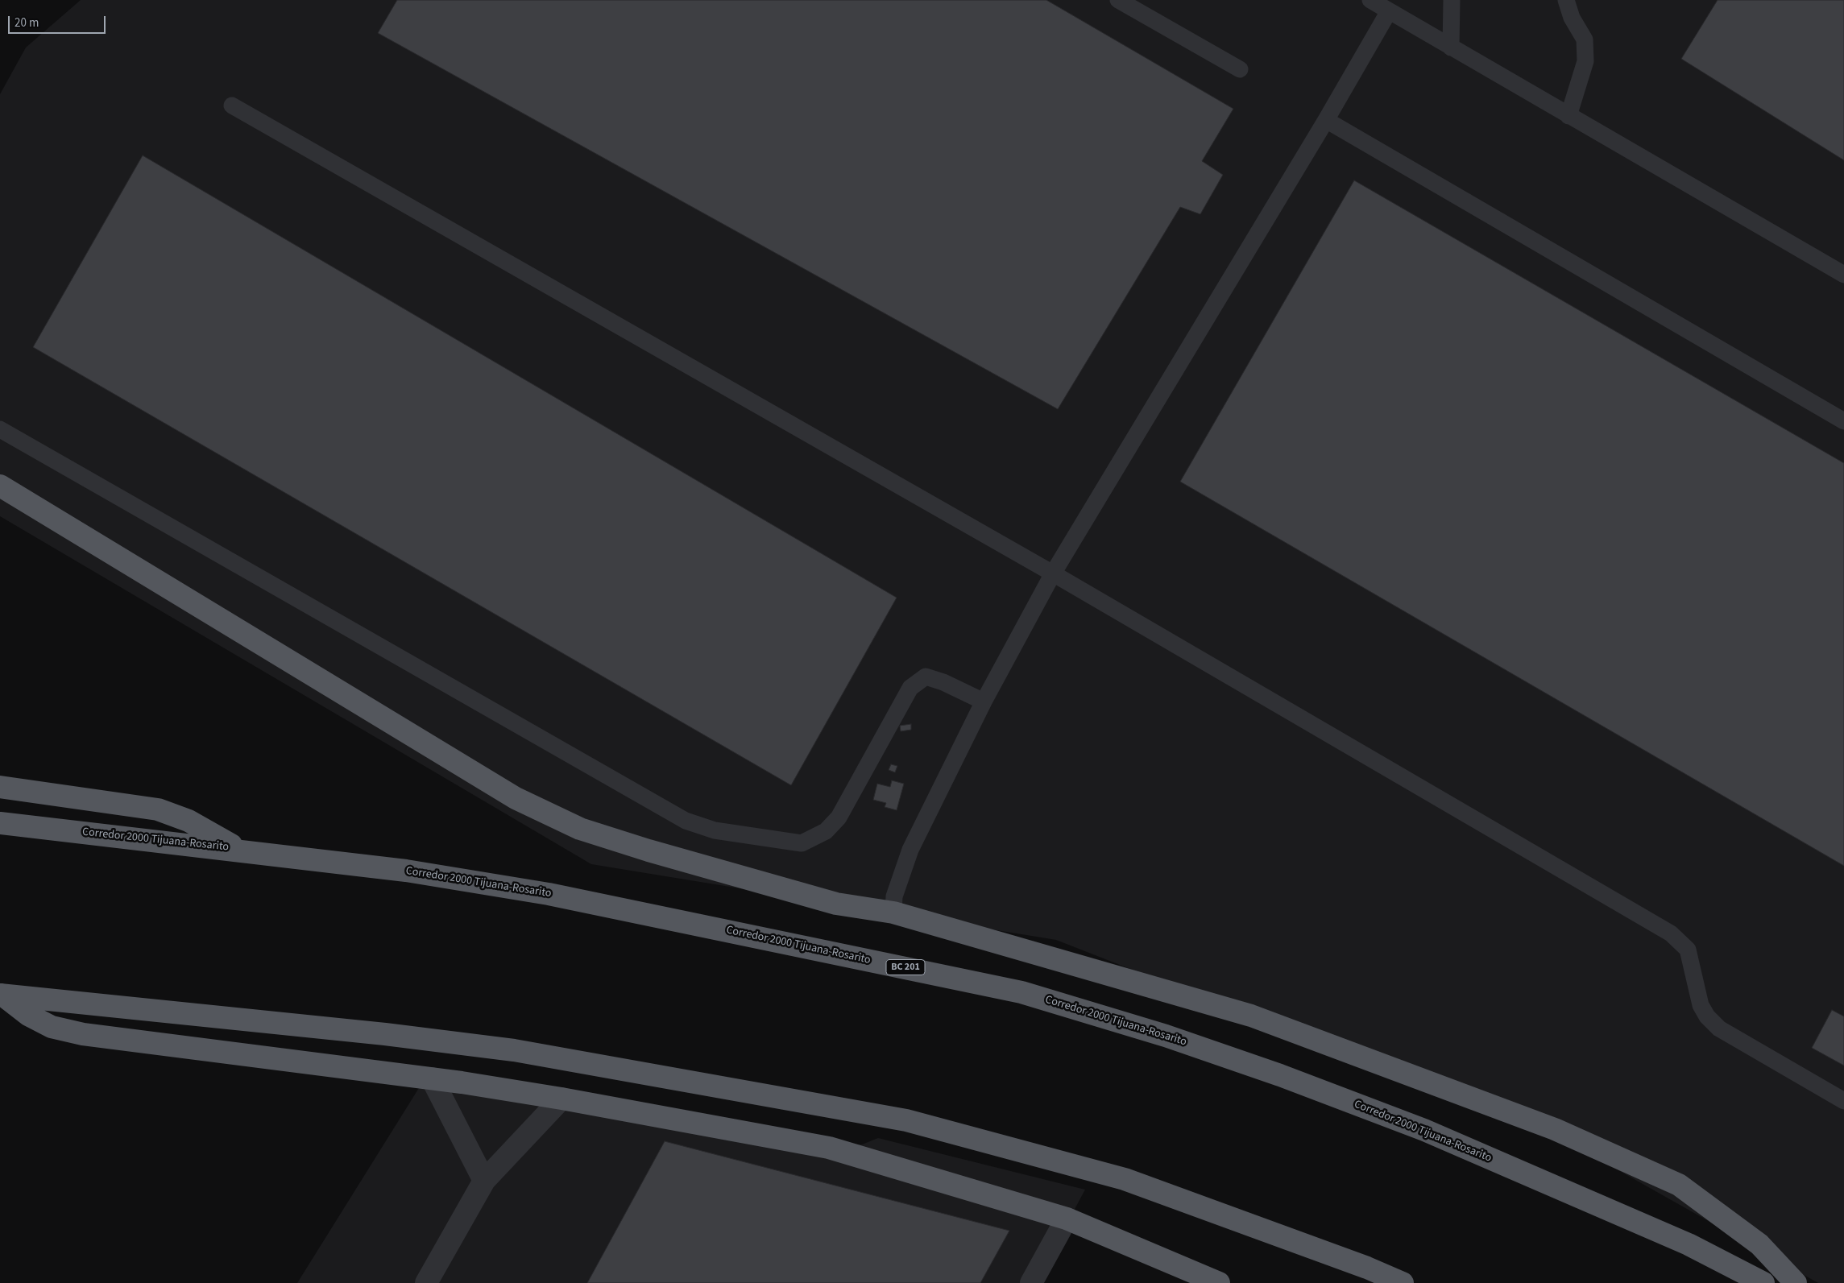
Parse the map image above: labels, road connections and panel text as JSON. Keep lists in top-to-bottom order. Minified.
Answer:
{"streets":{"highway":["Corredor 2000 Tijuana-Rosarito","BC 201"]},"scale_bar":"20 m"}
